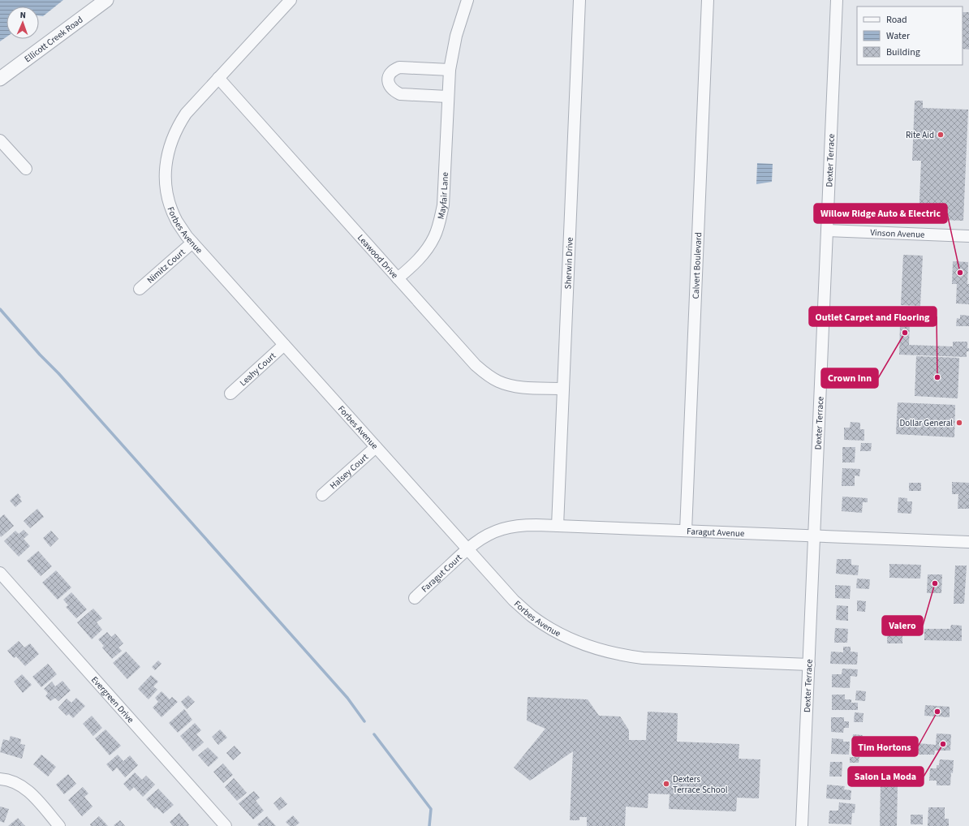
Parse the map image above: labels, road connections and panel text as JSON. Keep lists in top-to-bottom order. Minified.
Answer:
{"streets":{"street":["Ellicott Creek Road","Dexter Terrace","Mayfair Lane","Forbes Avenue","Vinson Avenue","Leawood Drive","Sherwin Drive","Calvert Boulevard","Nimitz Court","Leahy Court","Halsey Court","Faragut Avenue","Faragut Court","Evergreen Drive"]},"crossings":[["Dexter Terrace","Forbes Avenue"],["Dexter Terrace","Vinson Avenue"],["Dexter Terrace","Faragut Avenue"],["Mayfair Lane","Leawood Drive"],["Forbes Avenue","Leawood Drive"],["Forbes Avenue","Nimitz Court"],["Forbes Avenue","Leahy Court"],["Forbes Avenue","Halsey Court"],["Forbes Avenue","Faragut Avenue"],["Forbes Avenue","Faragut Court"],["Leawood Drive","Sherwin Drive"],["Sherwin Drive","Faragut Avenue"],["Calvert Boulevard","Faragut Avenue"],["Faragut Avenue","Faragut Court"]],"places":["Rite Aid","Willow Ridge Auto & Electric","Crown Inn","Outlet Carpet and Flooring","Dollar General","Valero","Tim Hortons","Salon La Moda","Dexters Terrace School"],"legend":["Road","Water","Building"],"north":"top"}
